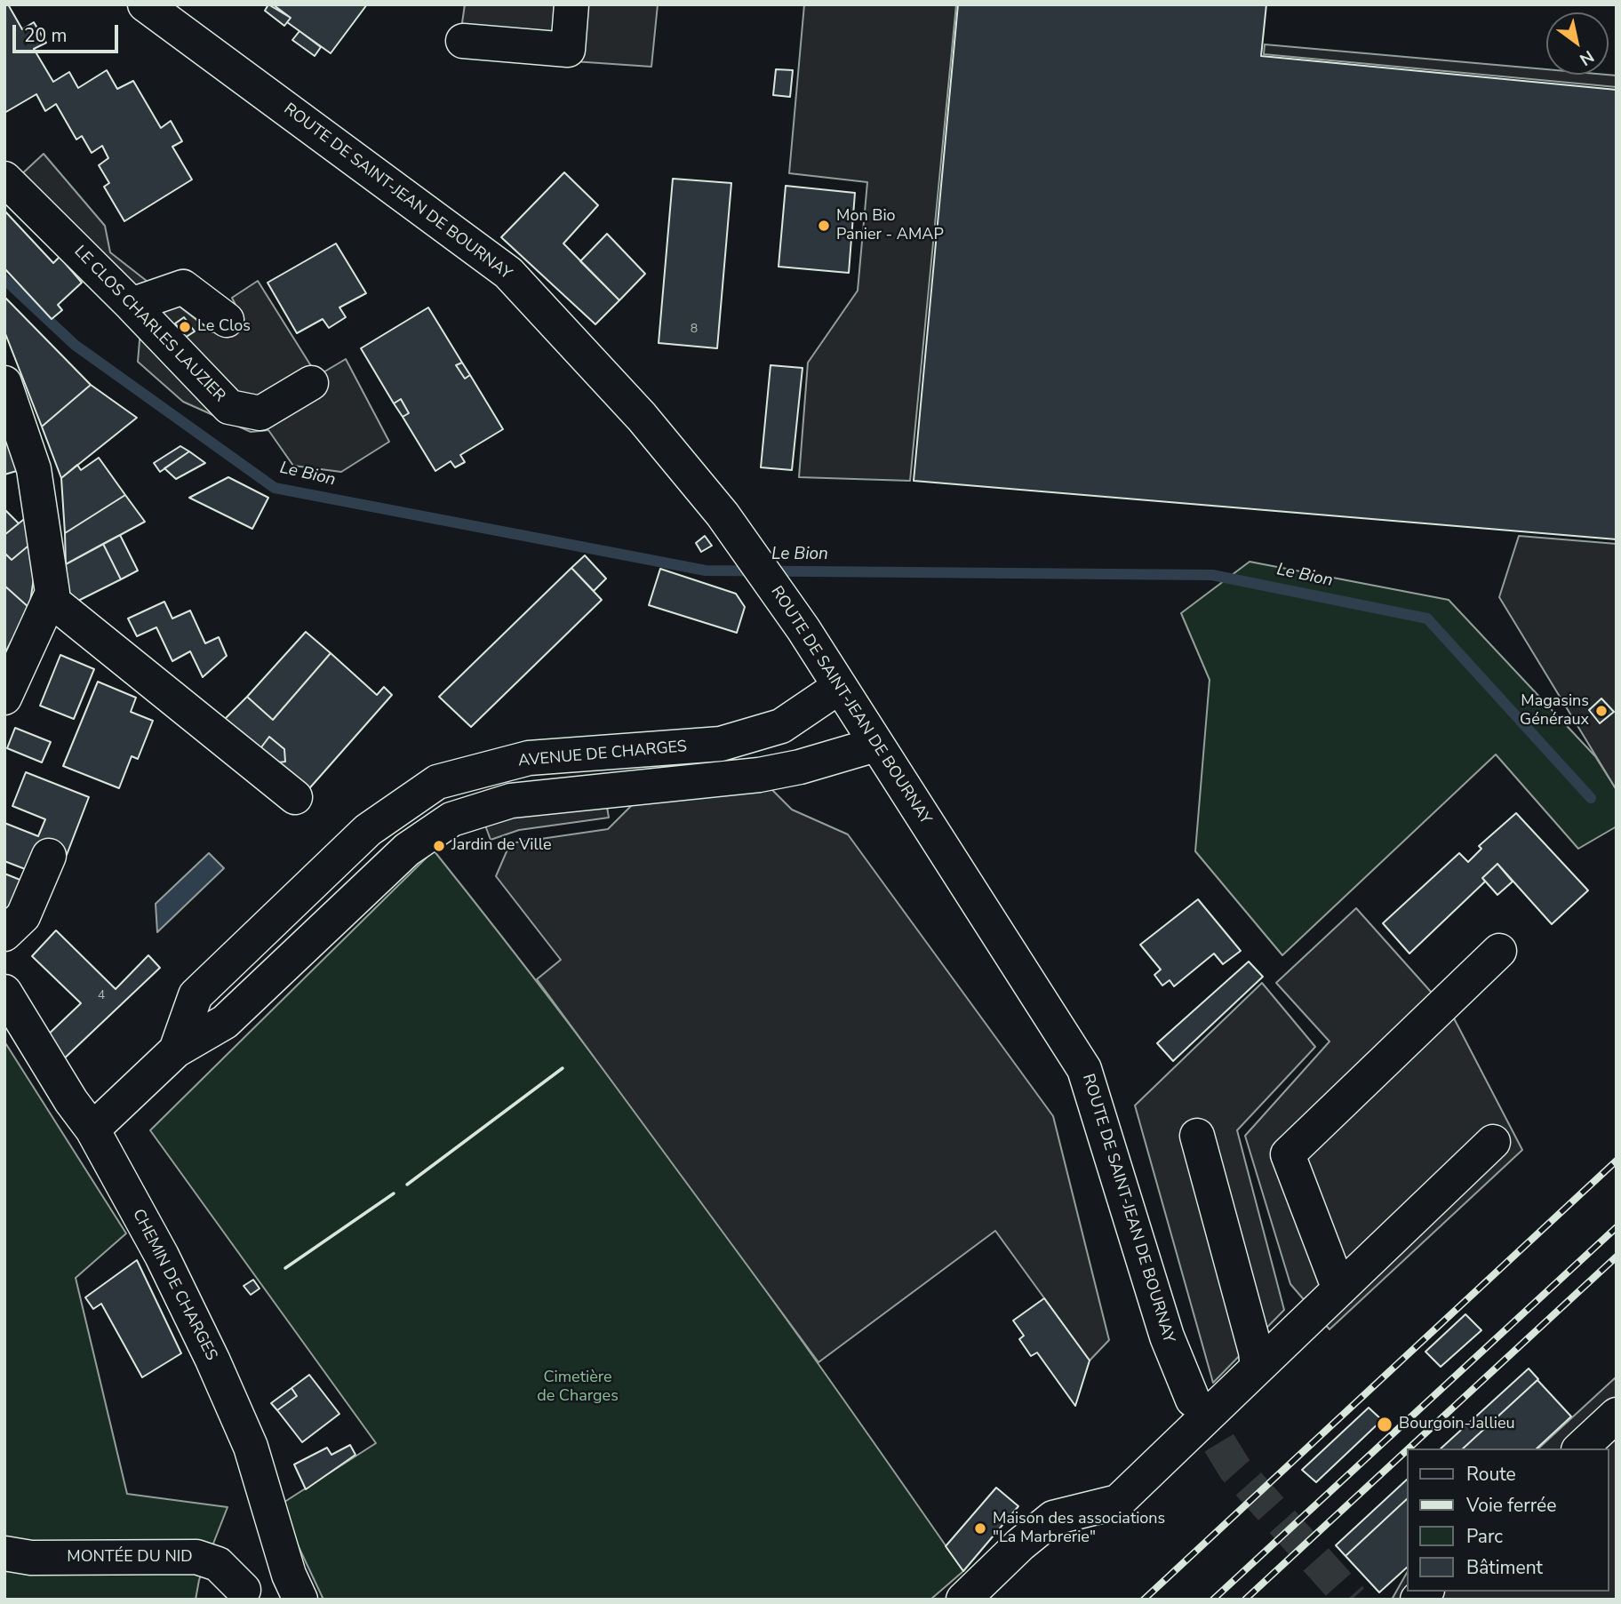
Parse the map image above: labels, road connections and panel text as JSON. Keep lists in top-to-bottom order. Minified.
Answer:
{"streets":{"street":["ROUTE DE SAINT-JEAN DE BOURNAY","LE CLOS CHARLES LAUZIER","AVENUE DE CHARGES","CHEMIN DE CHARGES","MONTÉE DU NID"]},"crossings":[["ROUTE DE SAINT-JEAN DE BOURNAY","AVENUE DE CHARGES"],["AVENUE DE CHARGES","CHEMIN DE CHARGES"]],"water":["Le Bion"],"parks":["Cimetière de Charges"],"places":["Mon Bio Panier - AMAP","Le Clos","Magasins Généraux","Jardin de Ville","Bourgoin-Jallieu","Maison des associations \"La Marbrerie\""],"house_numbers":["8","4"],"legend":["Route","Voie ferrée","Parc","Bâtiment"],"scale_bar":"20 m","north":"bottom right"}
